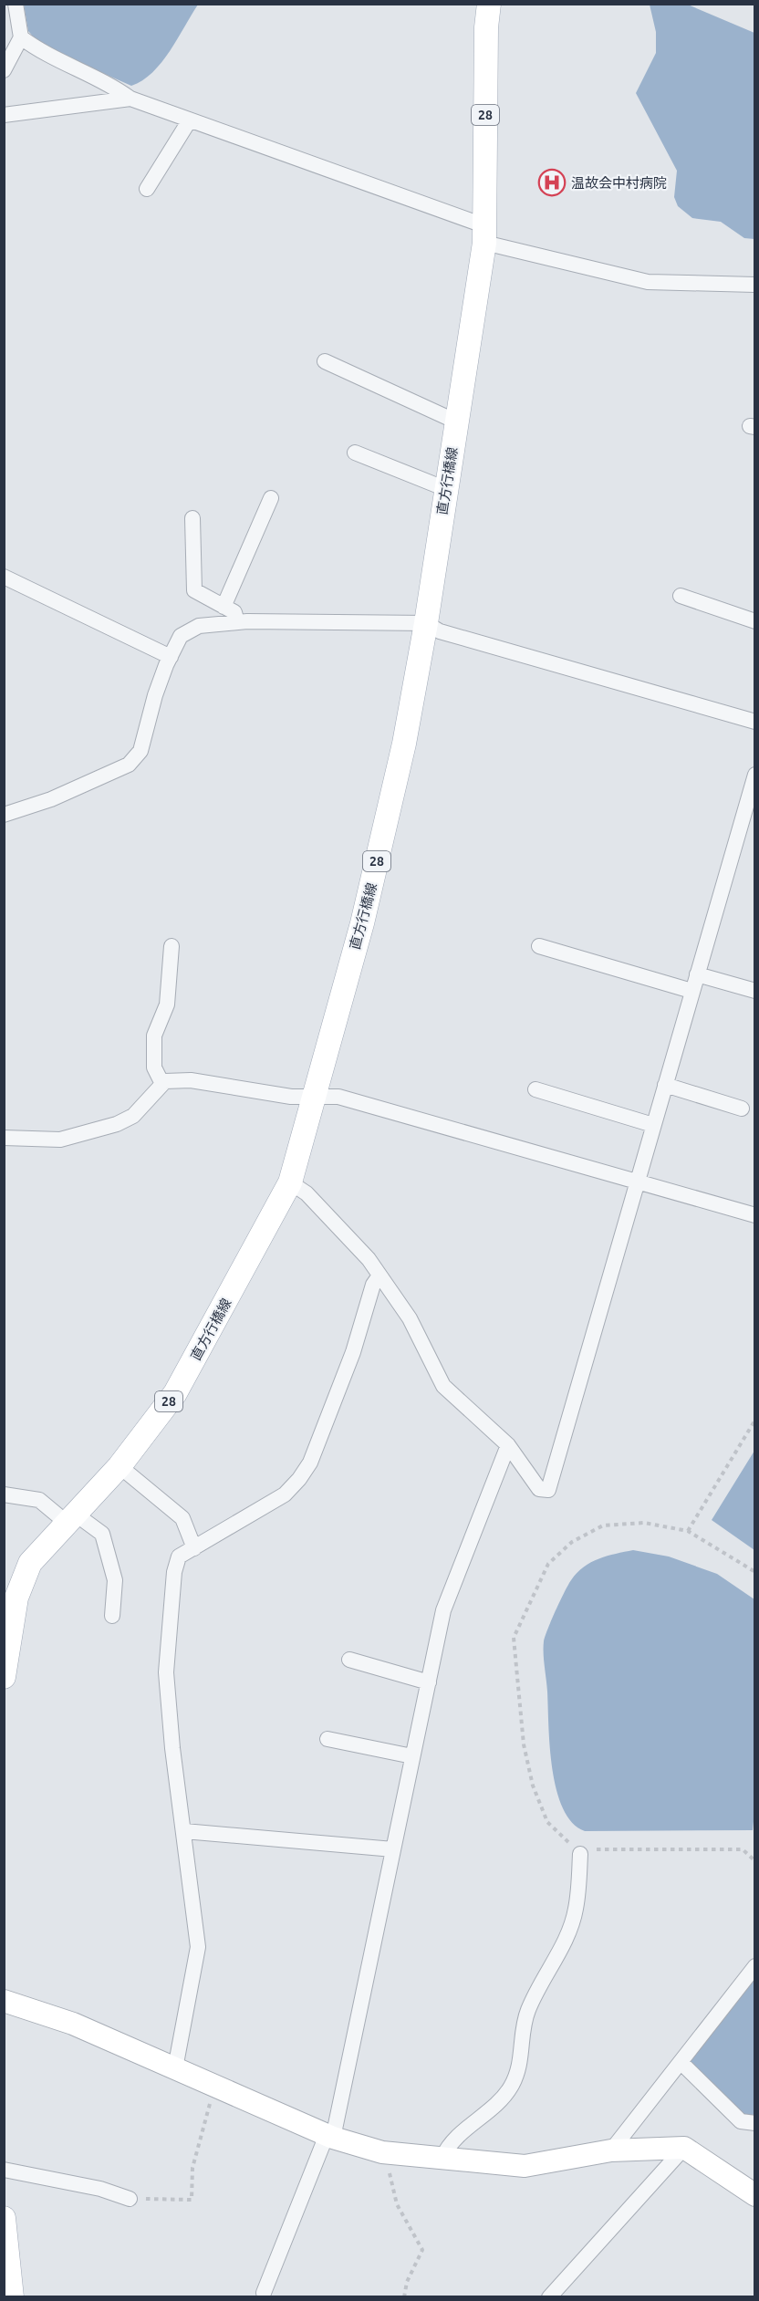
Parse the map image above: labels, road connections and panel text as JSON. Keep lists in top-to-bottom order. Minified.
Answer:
{"streets":{"main road":["28","直方行橋線"]},"places":{"hospital":["温故会中村病院"]}}
